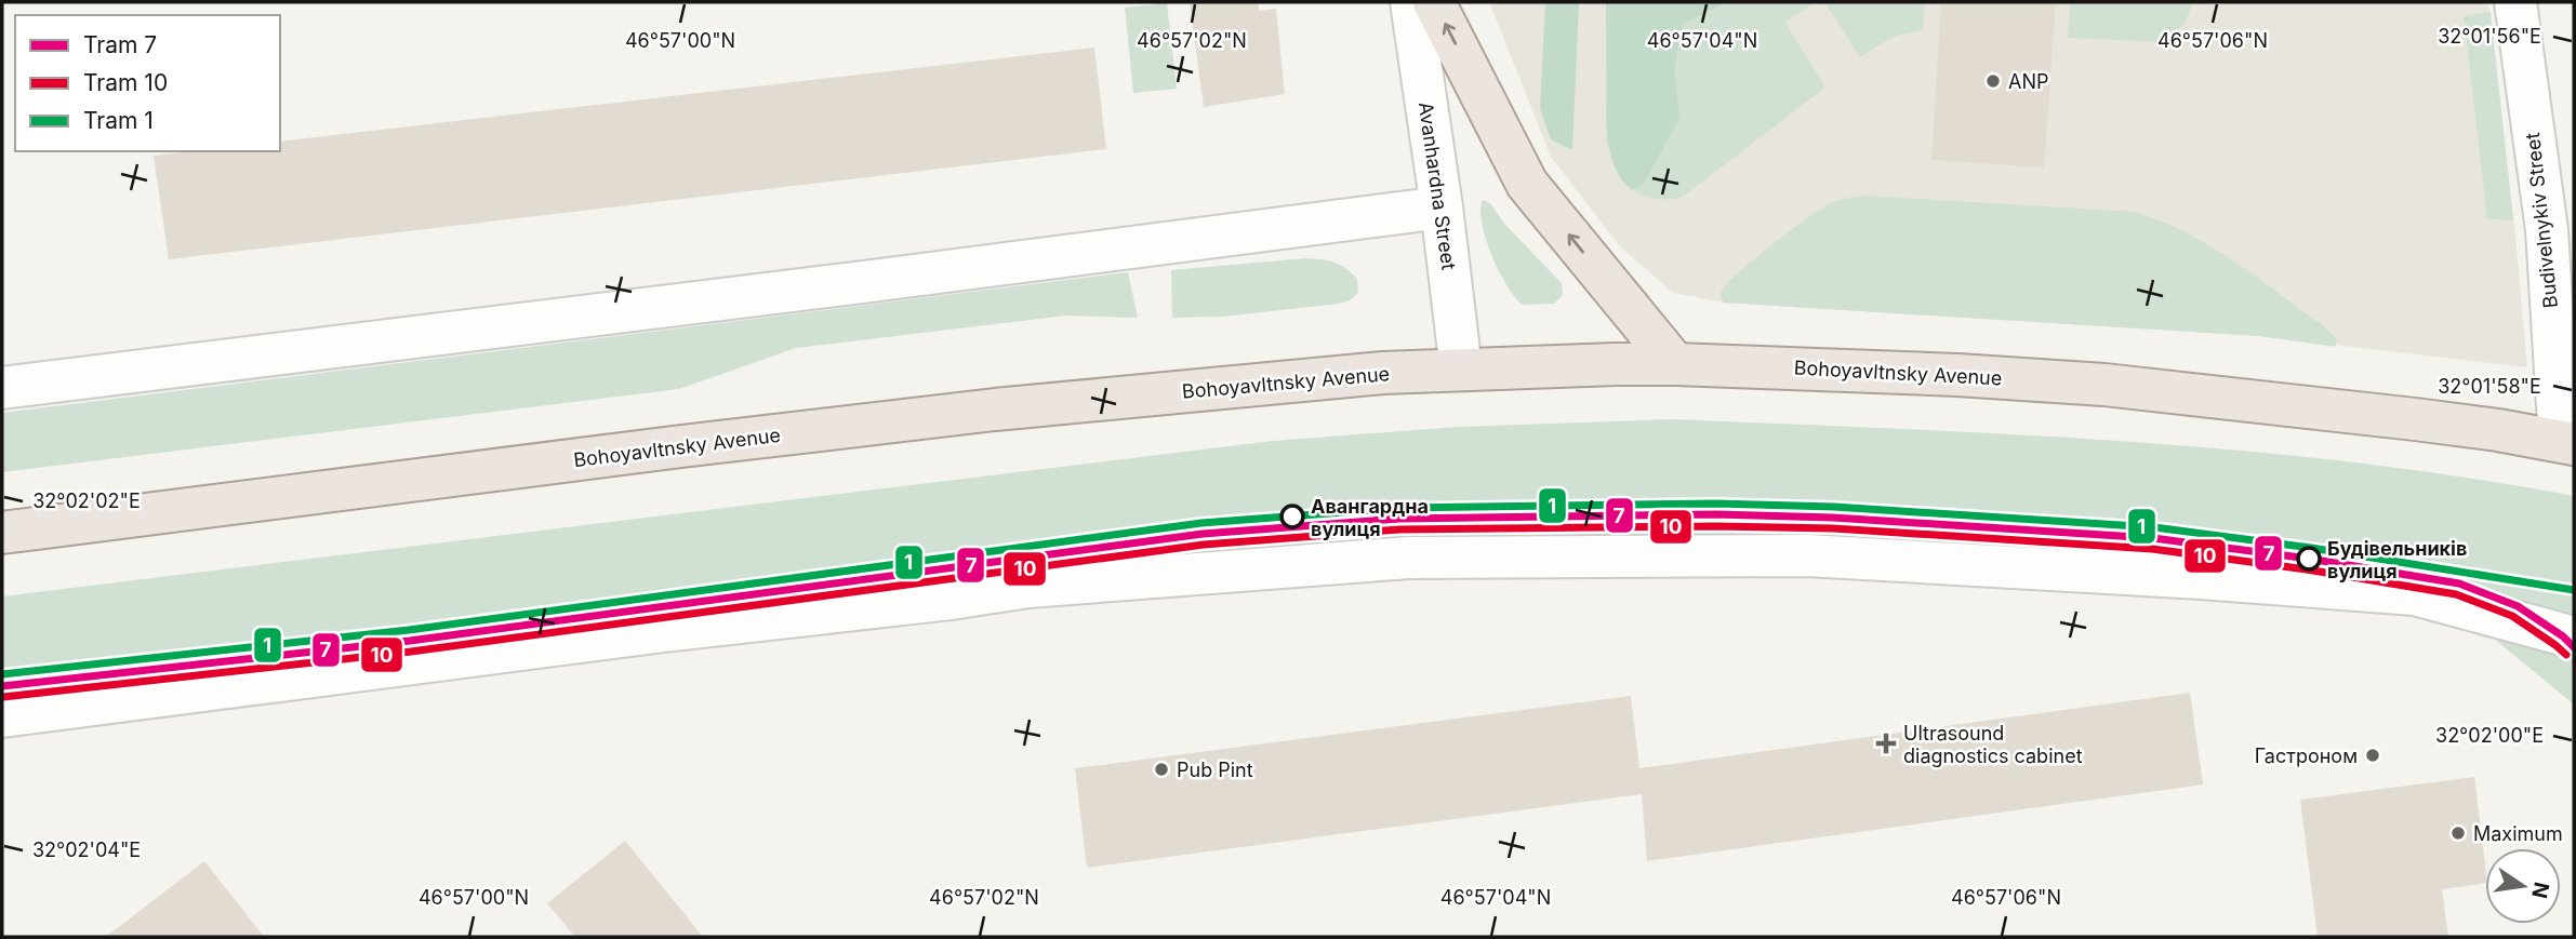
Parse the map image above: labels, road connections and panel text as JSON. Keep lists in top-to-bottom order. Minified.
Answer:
{"streets":{"main road":["Bohoyavltnsky Avenue"],"street":["Avanhardna Street","Budivelnykiv Street"]},"crossings":[["Avanhardna Street","Bohoyavltnsky Avenue"],["Budivelnykiv Street","Bohoyavltnsky Avenue"]],"places":{"other":["ANP","Авангардна вулиця","Будівельників вулиця","Гастроном","Pub Pint","Maximum"],"health":["Ultrasound diagnostics cabinet"]},"lines":["tram line 1","tram line 7","tram line 10"],"legend":["Tram 7","Tram 10","Tram 1"],"north":"right","coordinates":["32°01'56\"E","46°57'00\"N","46°57'02\"N","46°57'04\"N","46°57'06\"N","32°01'58\"E","32°02'02\"E","32°02'00\"E","32°02'04\"E"]}
